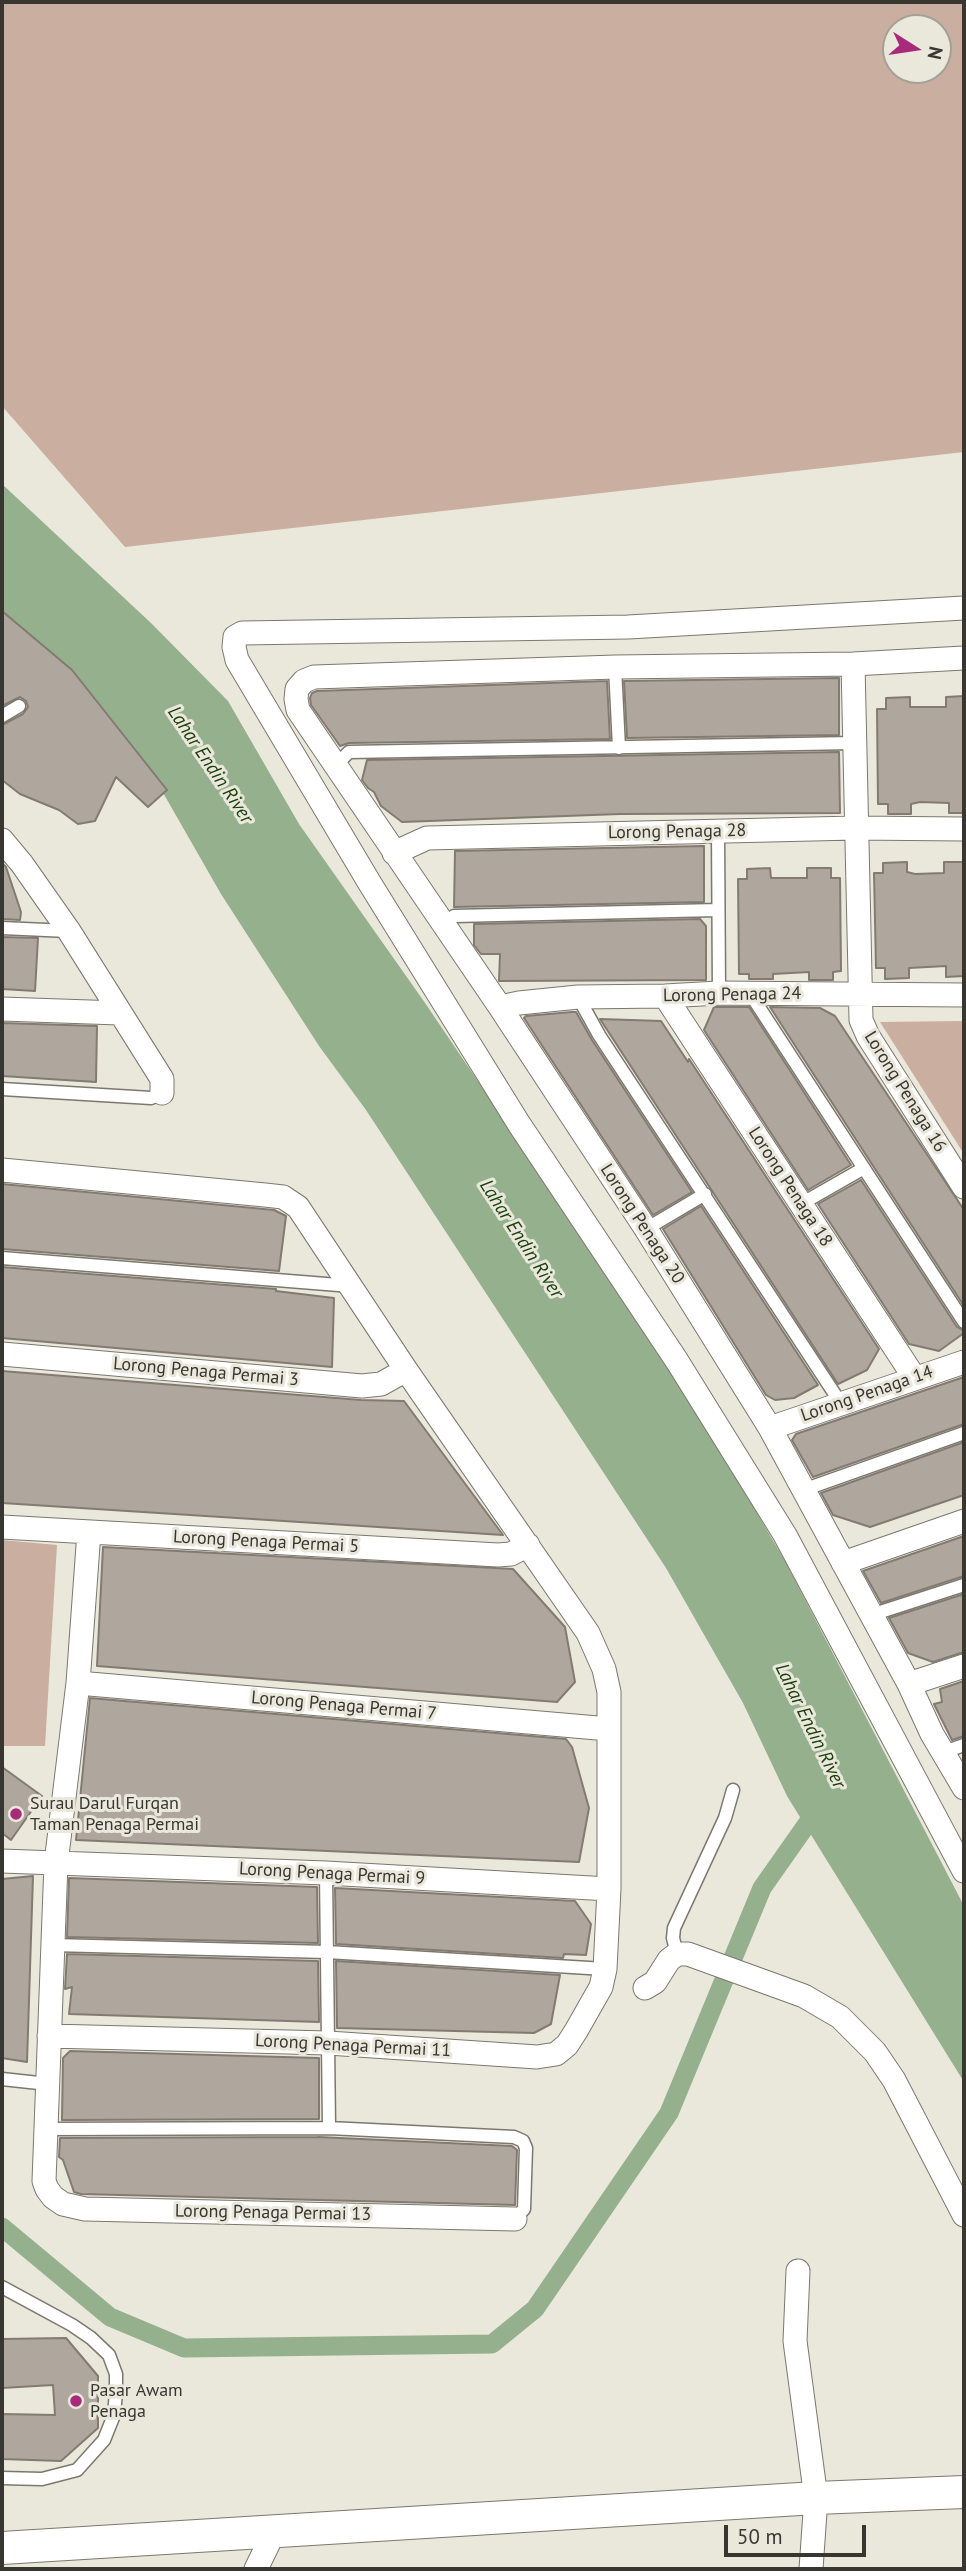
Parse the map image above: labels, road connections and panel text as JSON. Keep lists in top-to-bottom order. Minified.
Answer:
{"streets":{"street":["Lorong Penaga 28","Lorong Penaga 24","Lorong Penaga 16","Lorong Penaga 18","Lorong Penaga 20","Lorong Penaga Permai 3","Lorong Penaga 14","Lorong Penaga Permai 5","Lorong Penaga Permai 7","Lorong Penaga Permai 9","Lorong Penaga Permai 11","Lorong Penaga Permai 13"]},"crossings":[["Lorong Penaga 28","Lorong Penaga 16"],["Lorong Penaga 28","Lorong Penaga 20"],["Lorong Penaga 24","Lorong Penaga 16"],["Lorong Penaga 24","Lorong Penaga 18"],["Lorong Penaga 24","Lorong Penaga 20"],["Lorong Penaga 18","Lorong Penaga 14"],["Lorong Penaga 20","Lorong Penaga 14"]],"water":["Lahar Endin River"],"places":["Surau Darul Furqan Taman Penaga Permai","Pasar Awam Penaga"],"scale_bar":"50 m","north":"right"}
